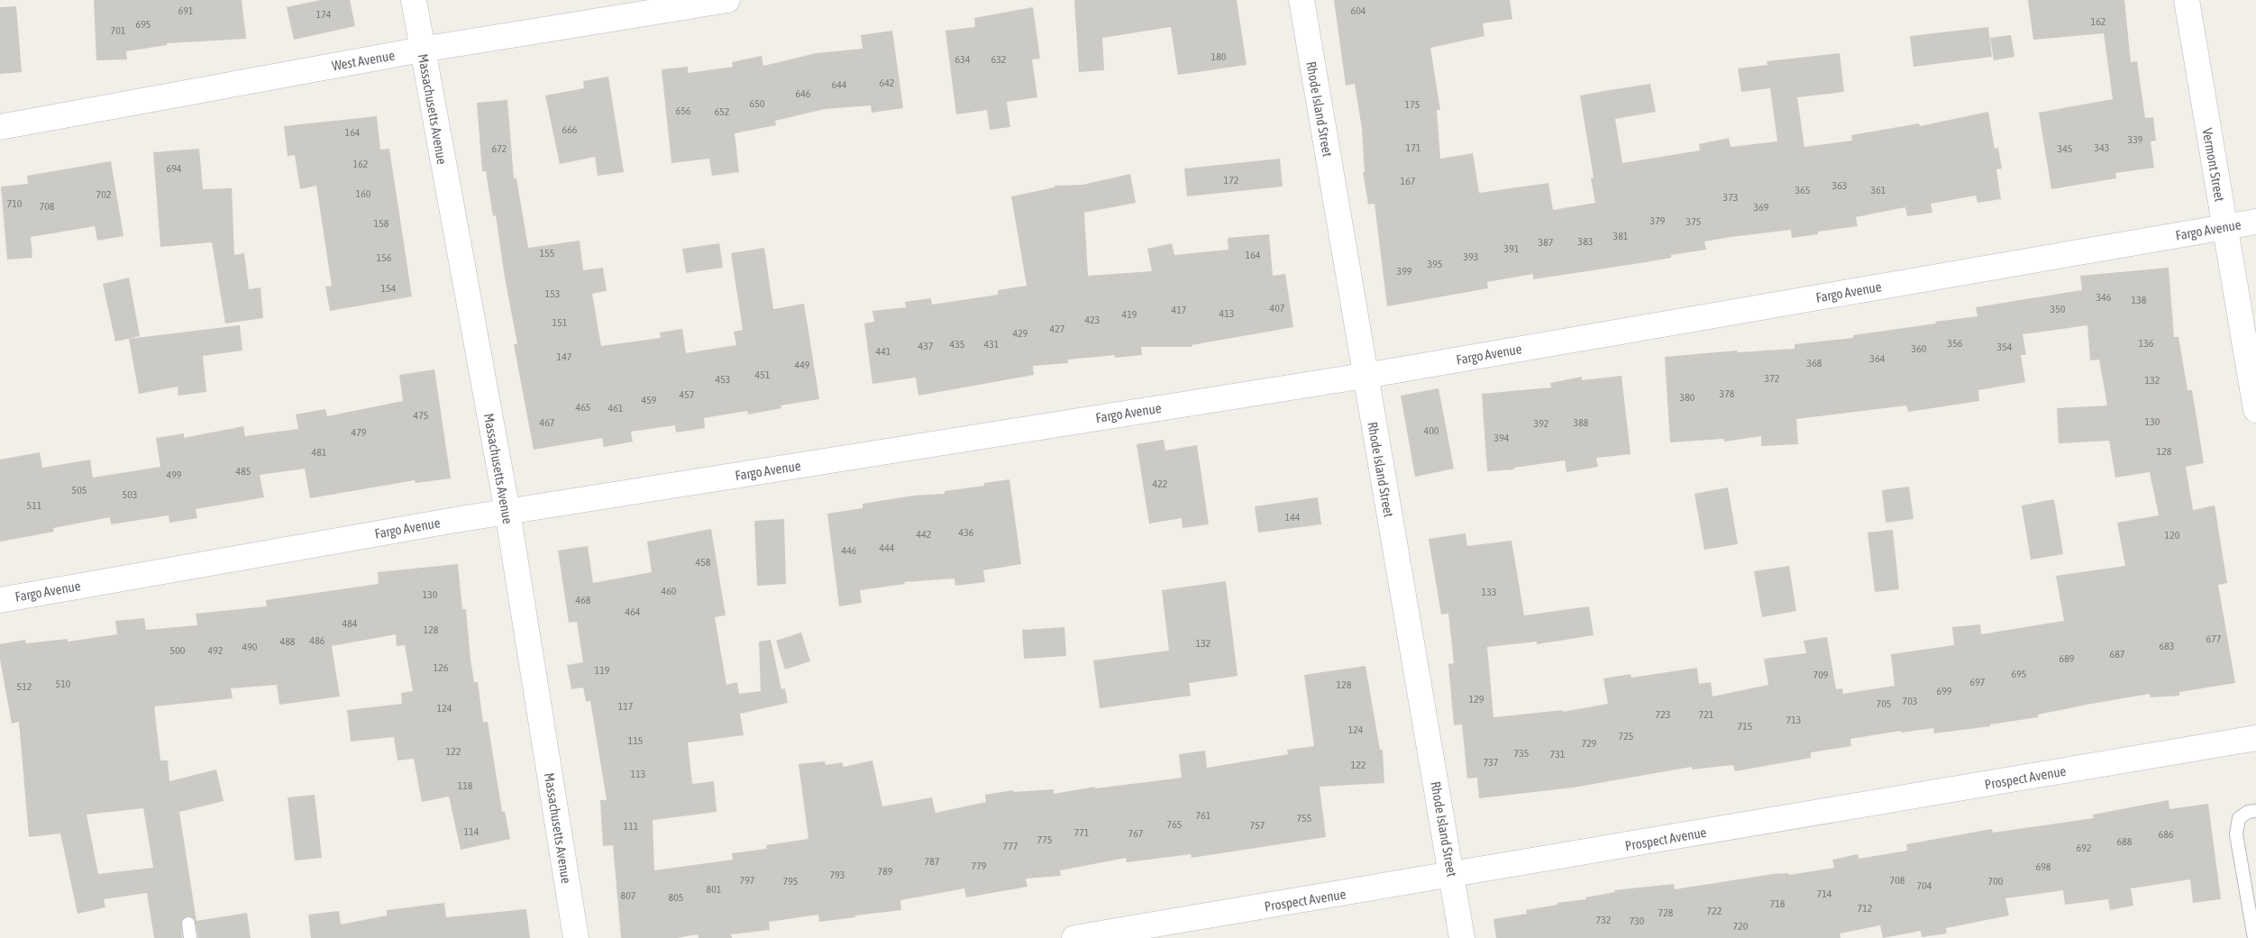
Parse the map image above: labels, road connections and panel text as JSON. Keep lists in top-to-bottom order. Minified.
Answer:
{"streets":{"street":["West Avenue","Massachusetts Avenue","Rhode Island Street","Vermont Street","Fargo Avenue","Prospect Avenue"]},"crossings":[["West Avenue","Massachusetts Avenue"],["Massachusetts Avenue","Fargo Avenue"],["Rhode Island Street","Fargo Avenue"],["Rhode Island Street","Prospect Avenue"],["Vermont Street","Fargo Avenue"]],"house_numbers":["691","604","174","162","695","701","180","634","632","642","644","646","650","175","656","652","666","164","339","171","343","672","345","162","694","172","167","363","365","361","160","702","373","710","708","369","379","375","158","381","383","387","391","155","164","393","156","395","399","154","153","346","138","407","350","417","413","419","423","151","427","429","356","136","435","431","437","354","360","441","147","364","368","449","451","372","453","132","378","457","380","459","465","461","475","130","467","388","392","400","479","394","128","481","485","499","422","505","503","511","144","436","442","120","444","446","458","460","133","130","468","464","484","128","677","486","488","132","683","490","500","492","687","689","126","119","695","709","697","510","128","512","699","129","703","705","117","124","723","721","713","715","124","725","115","729","122","735","731","737","122","113","118","761","755","765","757","111","114","771","767","686","775","688","777","692","787","779","698","789","793","797","708","795","700","704","801","714","807","805","718","712","722","728","732","730","720"]}
